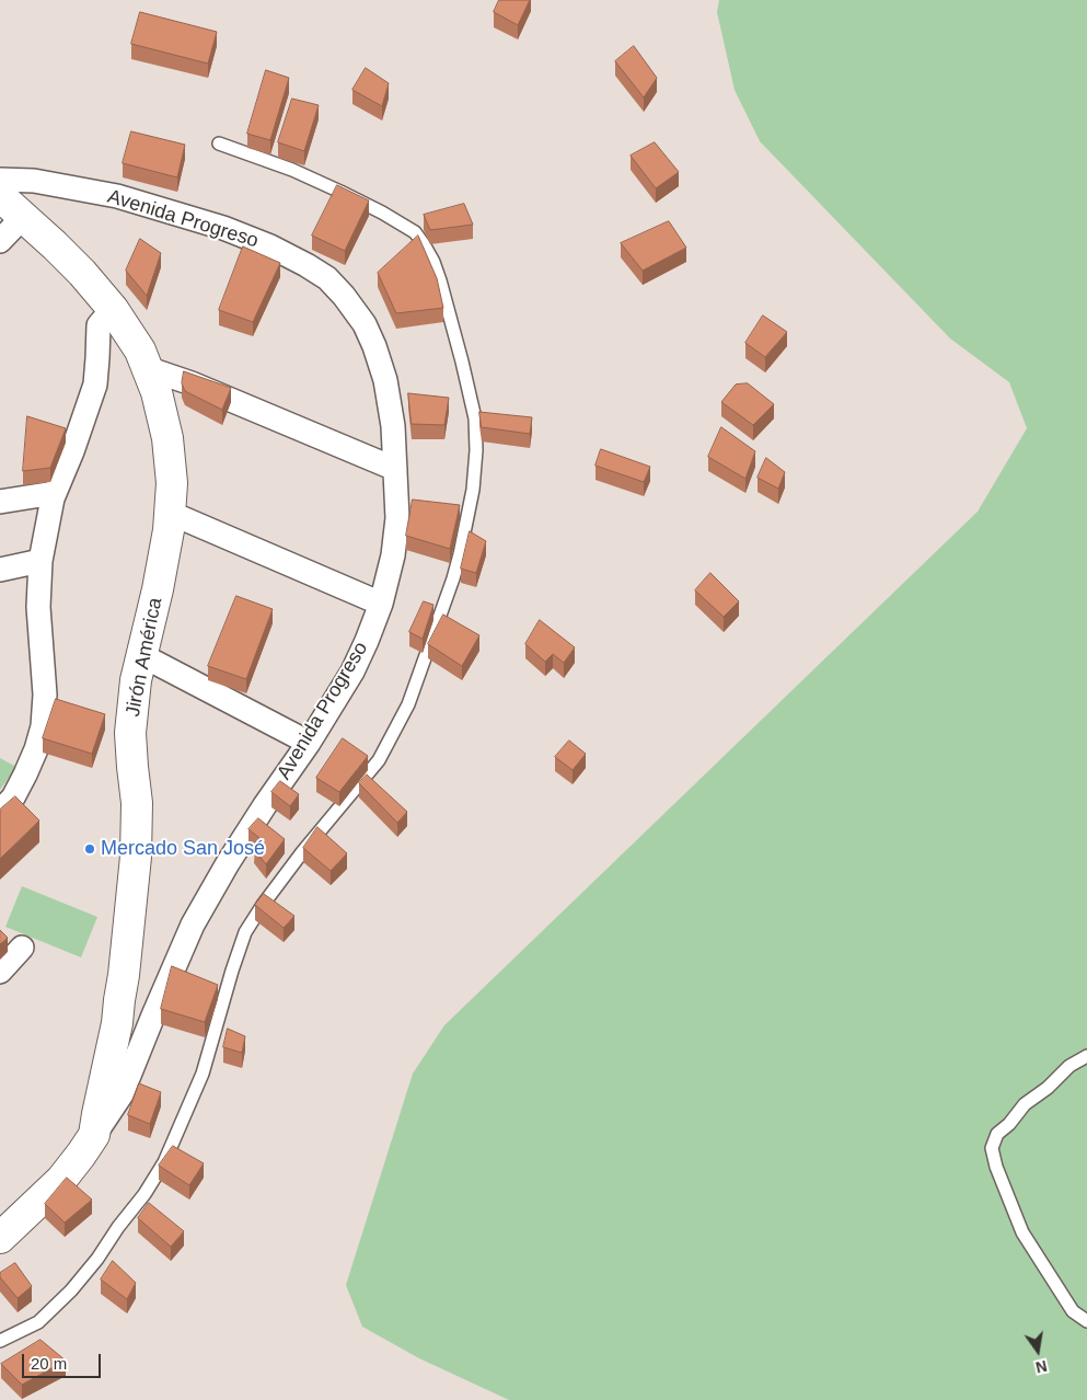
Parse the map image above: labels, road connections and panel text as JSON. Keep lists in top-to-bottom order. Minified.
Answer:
{"streets":{"street":["Avenida Progreso","Jirón América"]},"crossings":[["Avenida Progreso","Jirón América"]],"places":["Mercado San José"],"scale_bar":"20 m","north":"bottom"}
